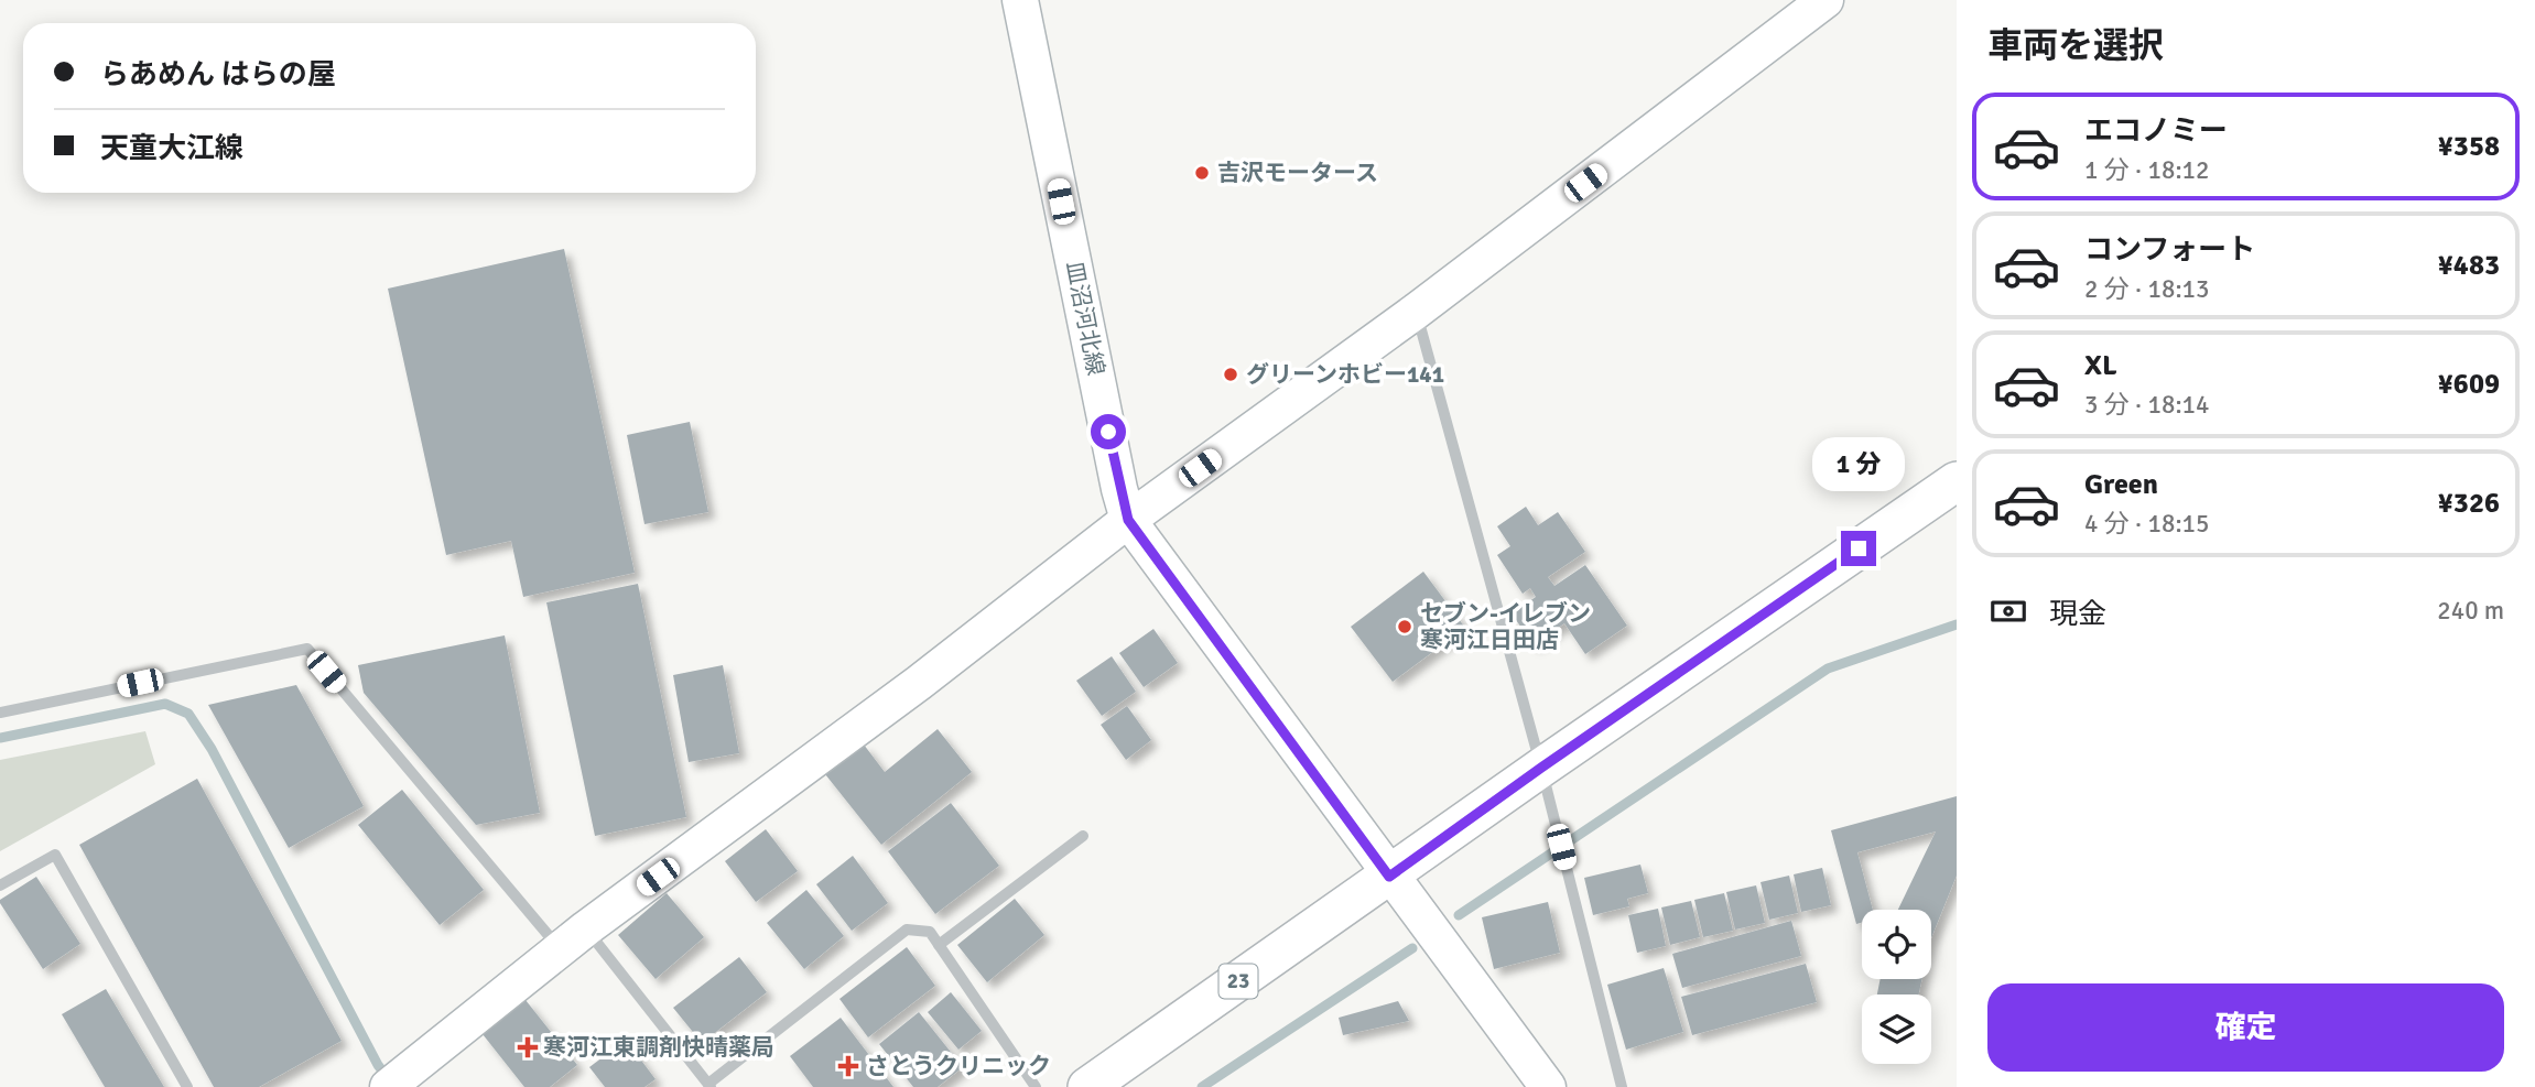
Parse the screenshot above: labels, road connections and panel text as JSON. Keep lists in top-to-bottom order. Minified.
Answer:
{"streets":{"main road":["23"],"street":["皿沼河北線"]},"crossings":[["皿沼河北線","23"]],"places":{"other":["吉沢モータース","グリーンホビー141","セブン-イレブン 寒河江日田店"],"health":["寒河江東調剤快晴薬局","さとうクリニック"]},"page":{"heading":"車両を選択","banner":["らあめん はらの屋","天童大江線"],"list":[{"name":"エコノミー","note":"1 分 · 18:12","value":"¥358"},{"name":"コンフォート","note":"2 分 · 18:13","value":"¥483"},{"name":"XL","note":"3 分 · 18:14","value":"¥609"},{"name":"Green","note":"4 分 · 18:15","value":"¥326"}],"bubble":"1 分","pay":["現金","240 m"],"buttons":"確定"}}
